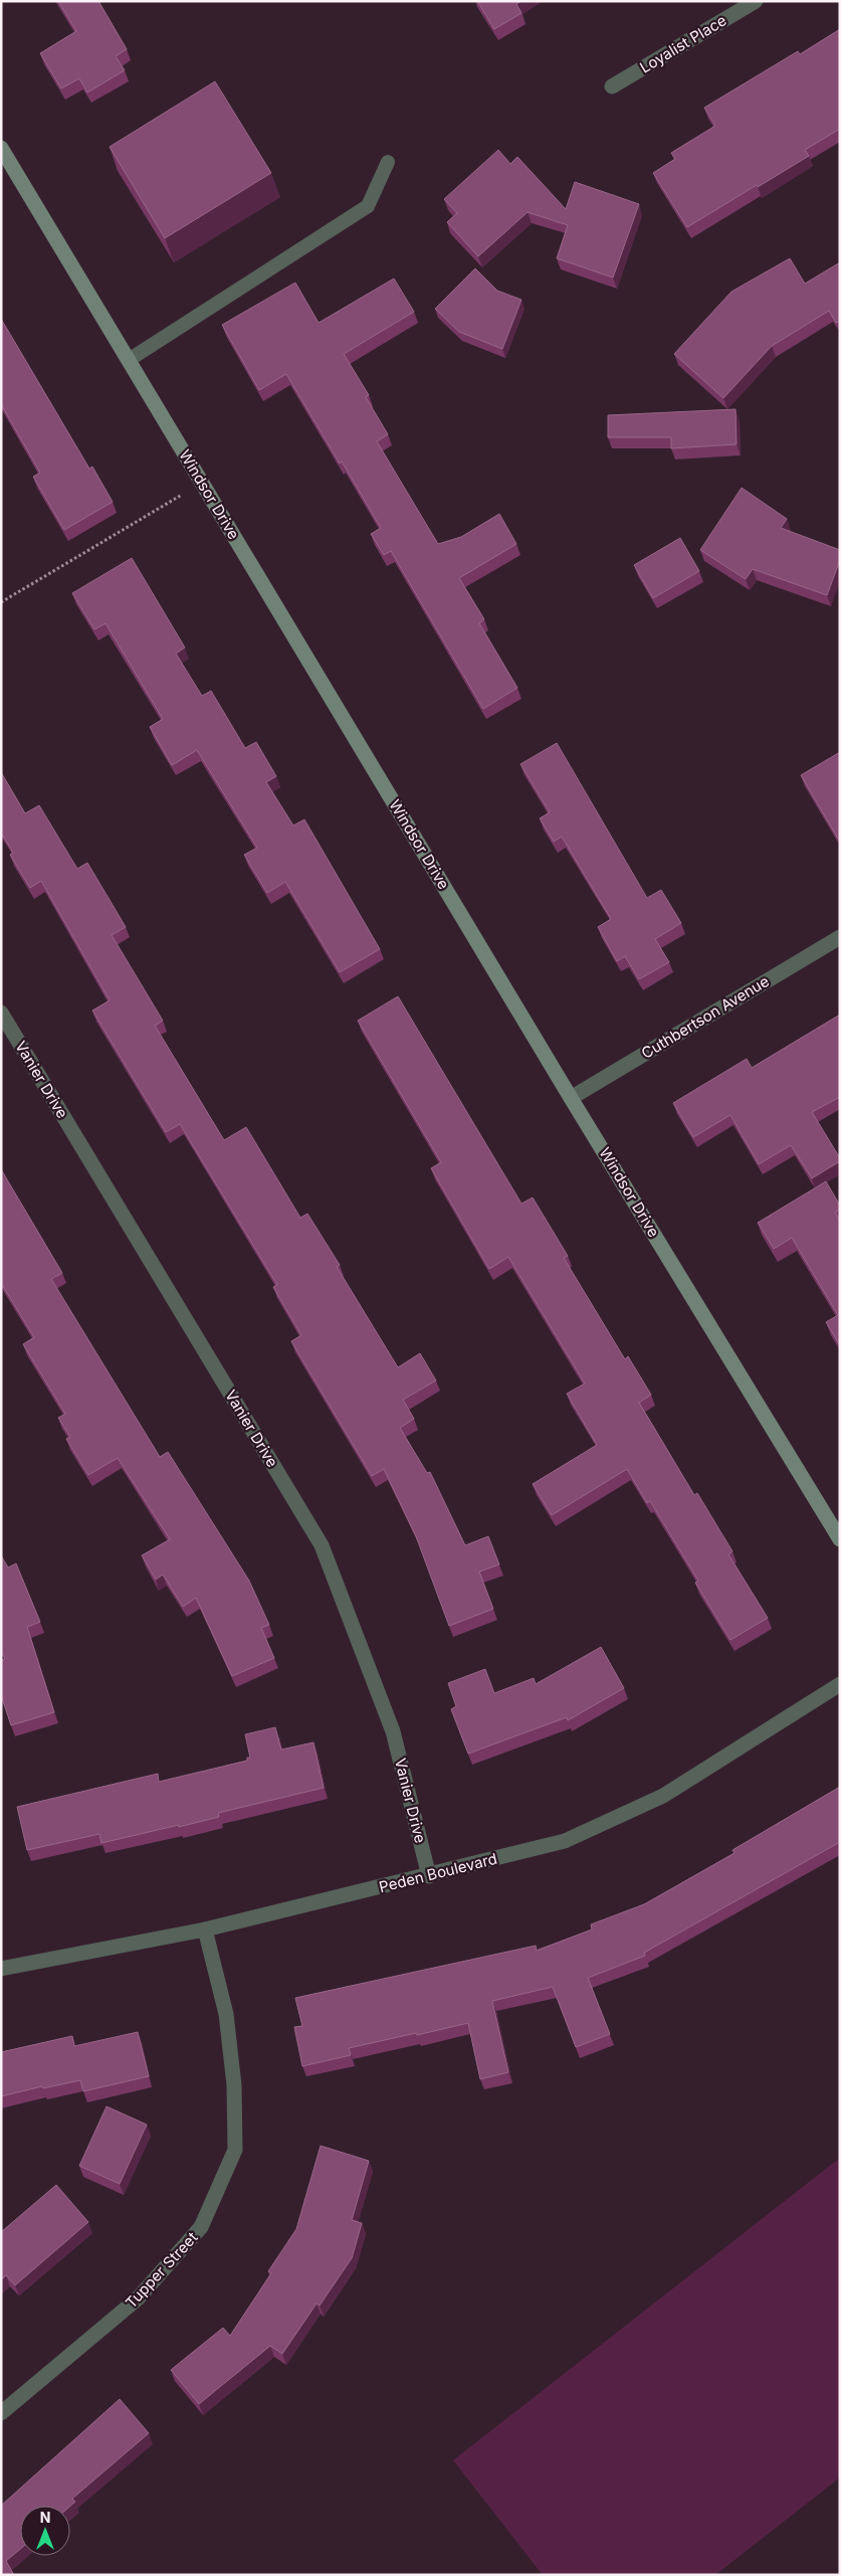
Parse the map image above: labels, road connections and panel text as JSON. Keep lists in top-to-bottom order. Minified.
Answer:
{"streets":{"street":["Loyalist Place","Windsor Drive","Cuthbertson Avenue","Vanier Drive","Peden Boulevard","Tupper Street"]},"crossings":[["Windsor Drive","Cuthbertson Avenue"],["Vanier Drive","Peden Boulevard"],["Peden Boulevard","Tupper Street"]],"north":"top"}
